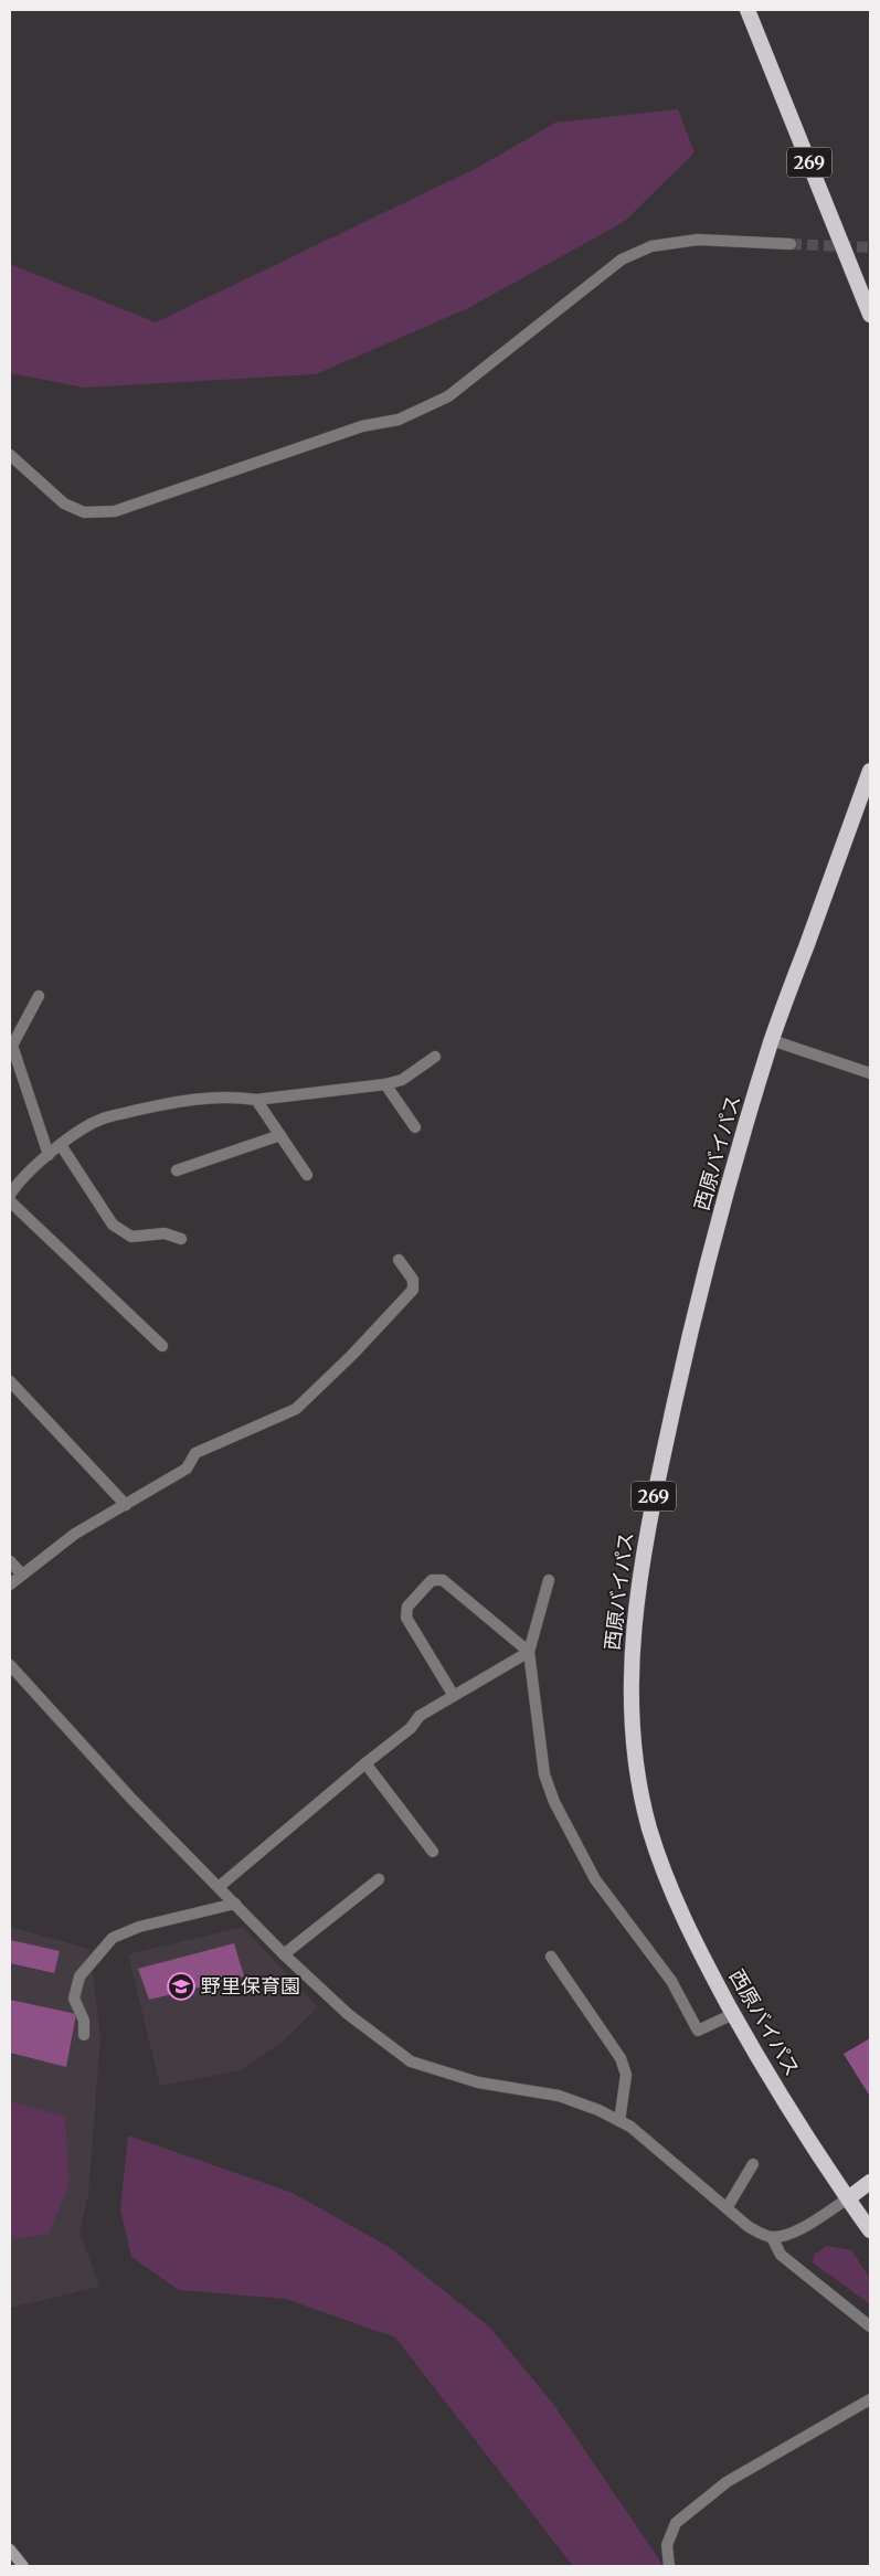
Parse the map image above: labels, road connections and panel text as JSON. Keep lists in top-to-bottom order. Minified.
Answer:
{"streets":{"highway":["269","西原バイパス"]},"crossings":[["269","西原バイパス"]],"places":{"school or university":["野里保育園"]}}
